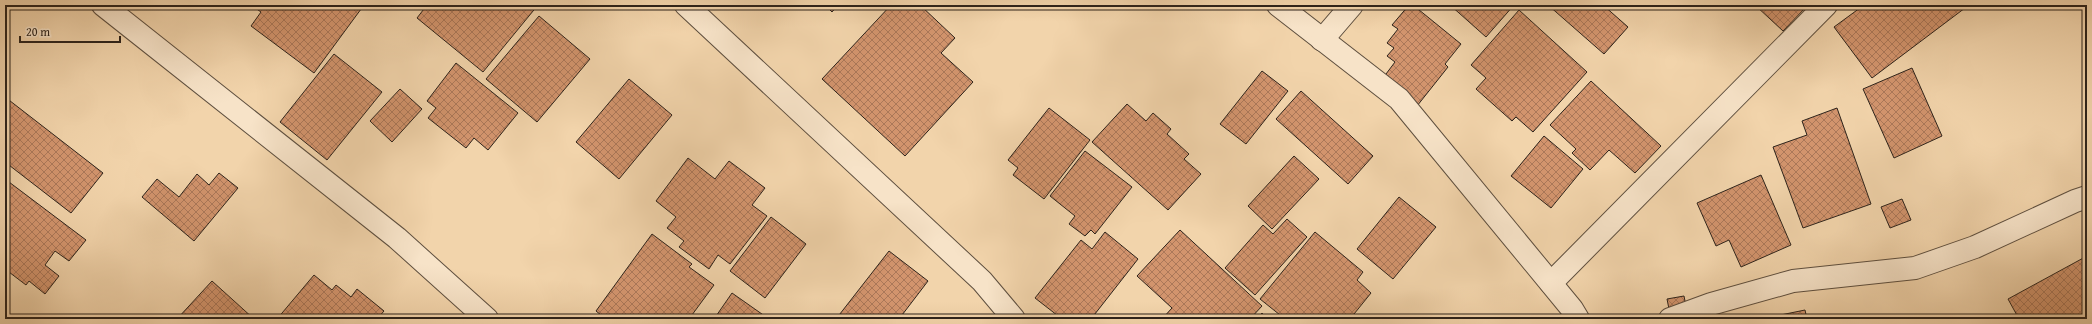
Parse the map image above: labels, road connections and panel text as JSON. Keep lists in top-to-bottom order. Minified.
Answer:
{"scale_bar":"20 m"}
